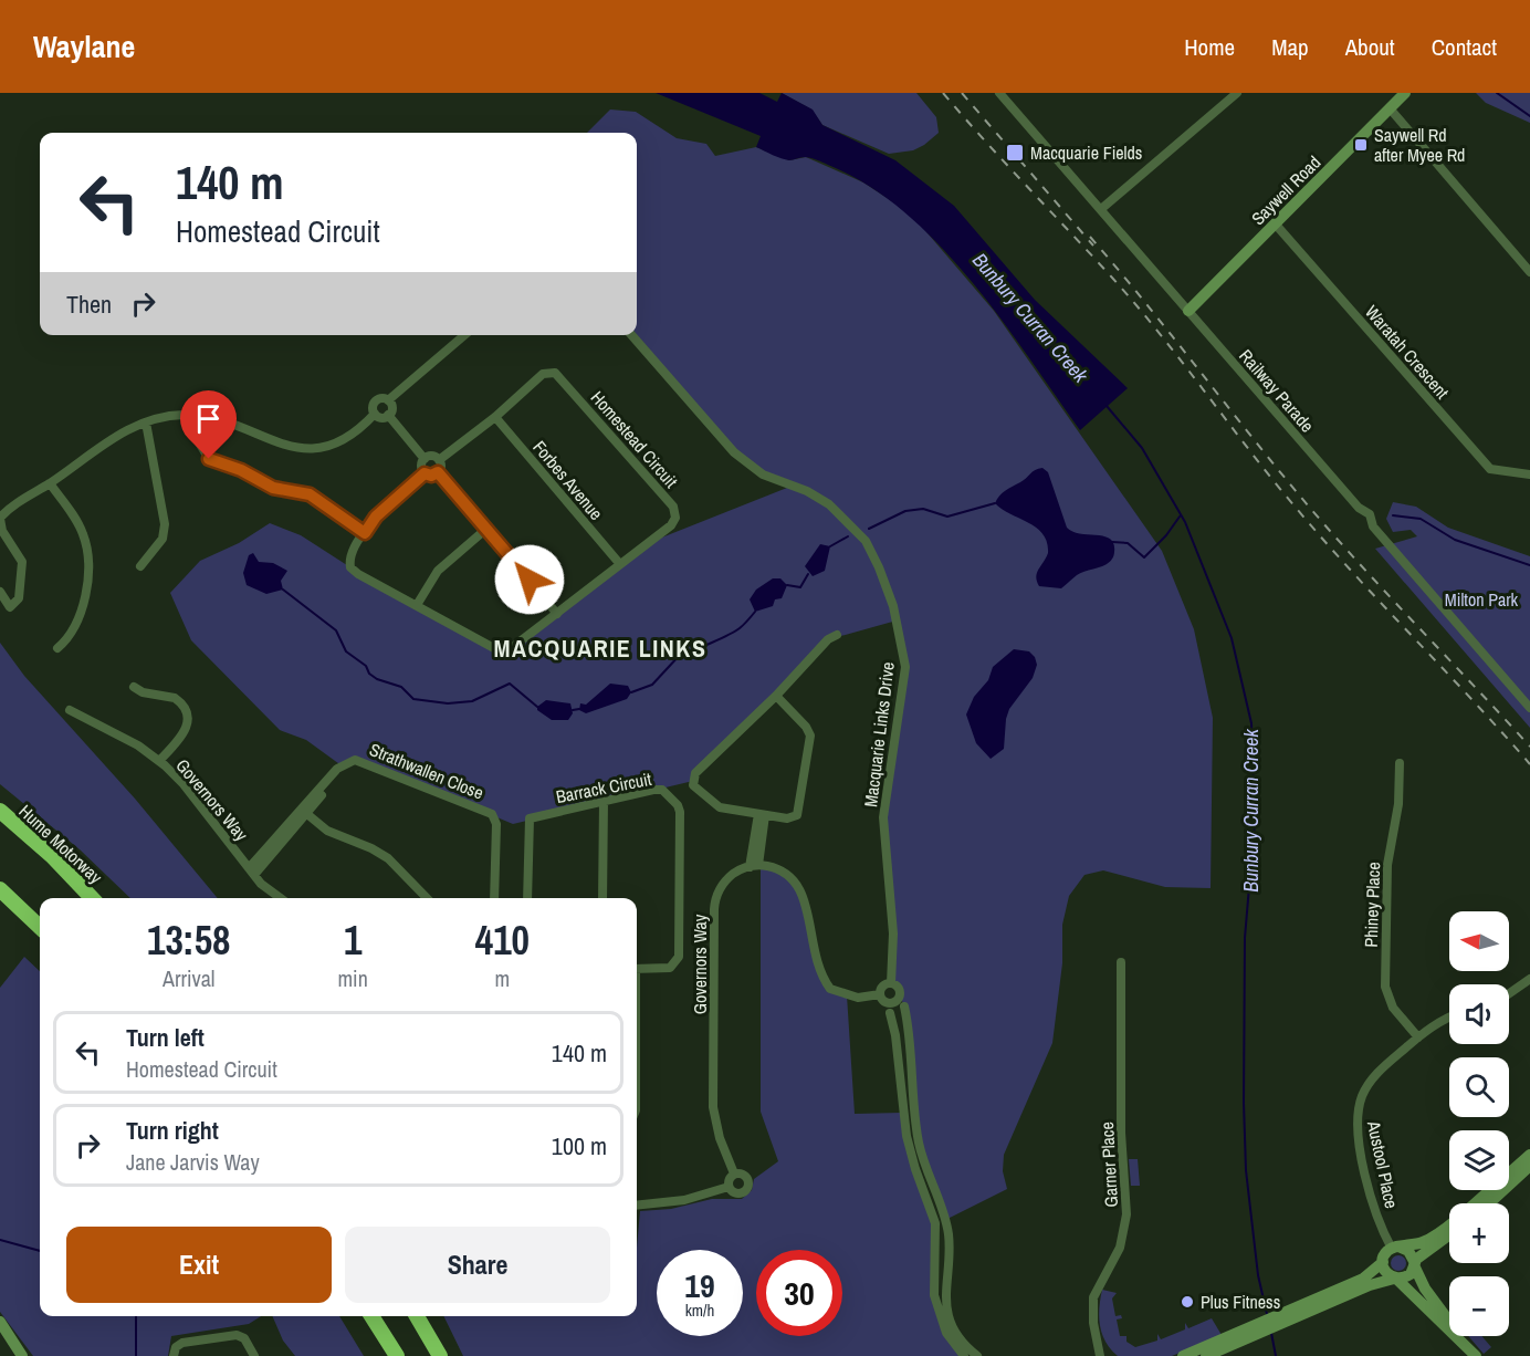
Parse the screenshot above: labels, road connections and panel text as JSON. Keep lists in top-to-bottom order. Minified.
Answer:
{"streets":{"highway":["Hume Motorway"],"main road":["Saywell Road"],"street":["Waratah Crescent","Railway Parade","Homestead Circuit","Forbes Avenue","Macquarie Links Drive","Strathwallen Close","Barrack Circuit","Governors Way","Phiney Place","Garner Place","Austool Place"]},"crossings":[["Saywell Road","Waratah Crescent"],["Saywell Road","Railway Parade"],["Homestead Circuit","Forbes Avenue"],["Phiney Place","Austool Place"]],"districts":["MACQUARIE LINKS"],"water":["Bunbury Curran Creek"],"parks":["Milton Park"],"places":{"transit":["Saywell Rd after Myee Rd","Macquarie Fields"],"other":["Plus Fitness"]},"north":"left","page":{"header":"Waylane","nav":["Home","Map","About","Contact"],"turn":["140 m","Homestead Circuit"],"then":"Then","eta":["13:58","Arrival","1","min","410","m"],"map_buttons":["+","−"],"list":[{"name":"Turn left","note":"Homestead Circuit","value":"140 m"},{"name":"Turn right","note":"Jane Jarvis Way","value":"100 m"}],"buttons":["Exit","Share"],"speed":"19 km/h","limit":"30"}}
